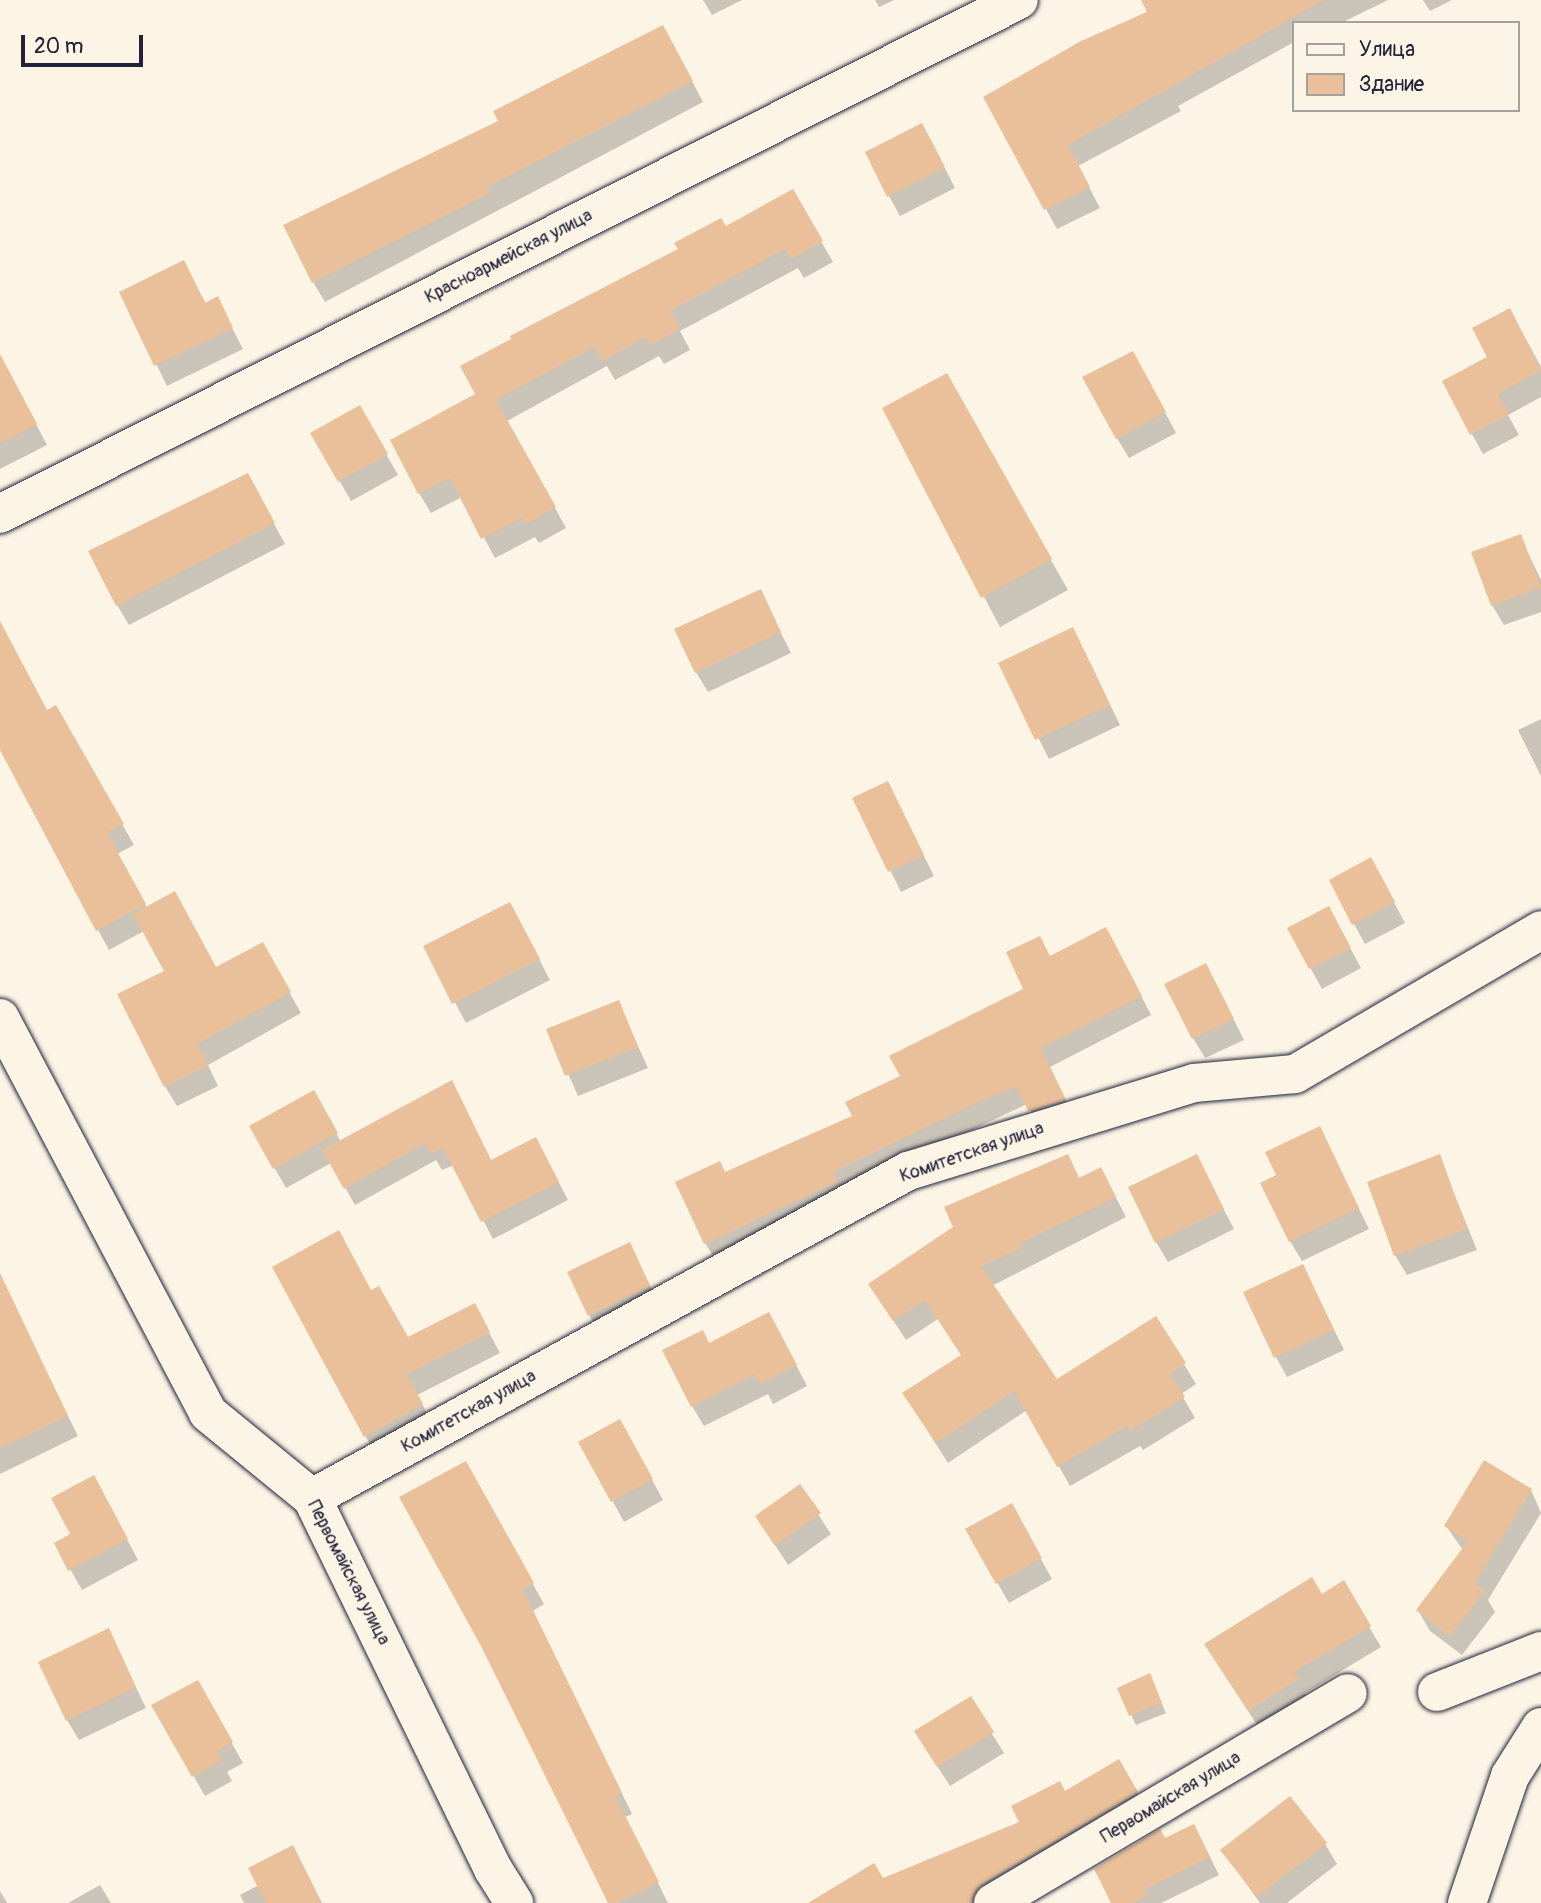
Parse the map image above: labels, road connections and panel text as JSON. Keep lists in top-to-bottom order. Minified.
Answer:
{"streets":{"street":["Красноармейская улица","Комитетская улица","Первомайская улица"]},"crossings":[["Комитетская улица","Первомайская улица"]],"legend":["Улица","Здание"],"scale_bar":"20 m"}
